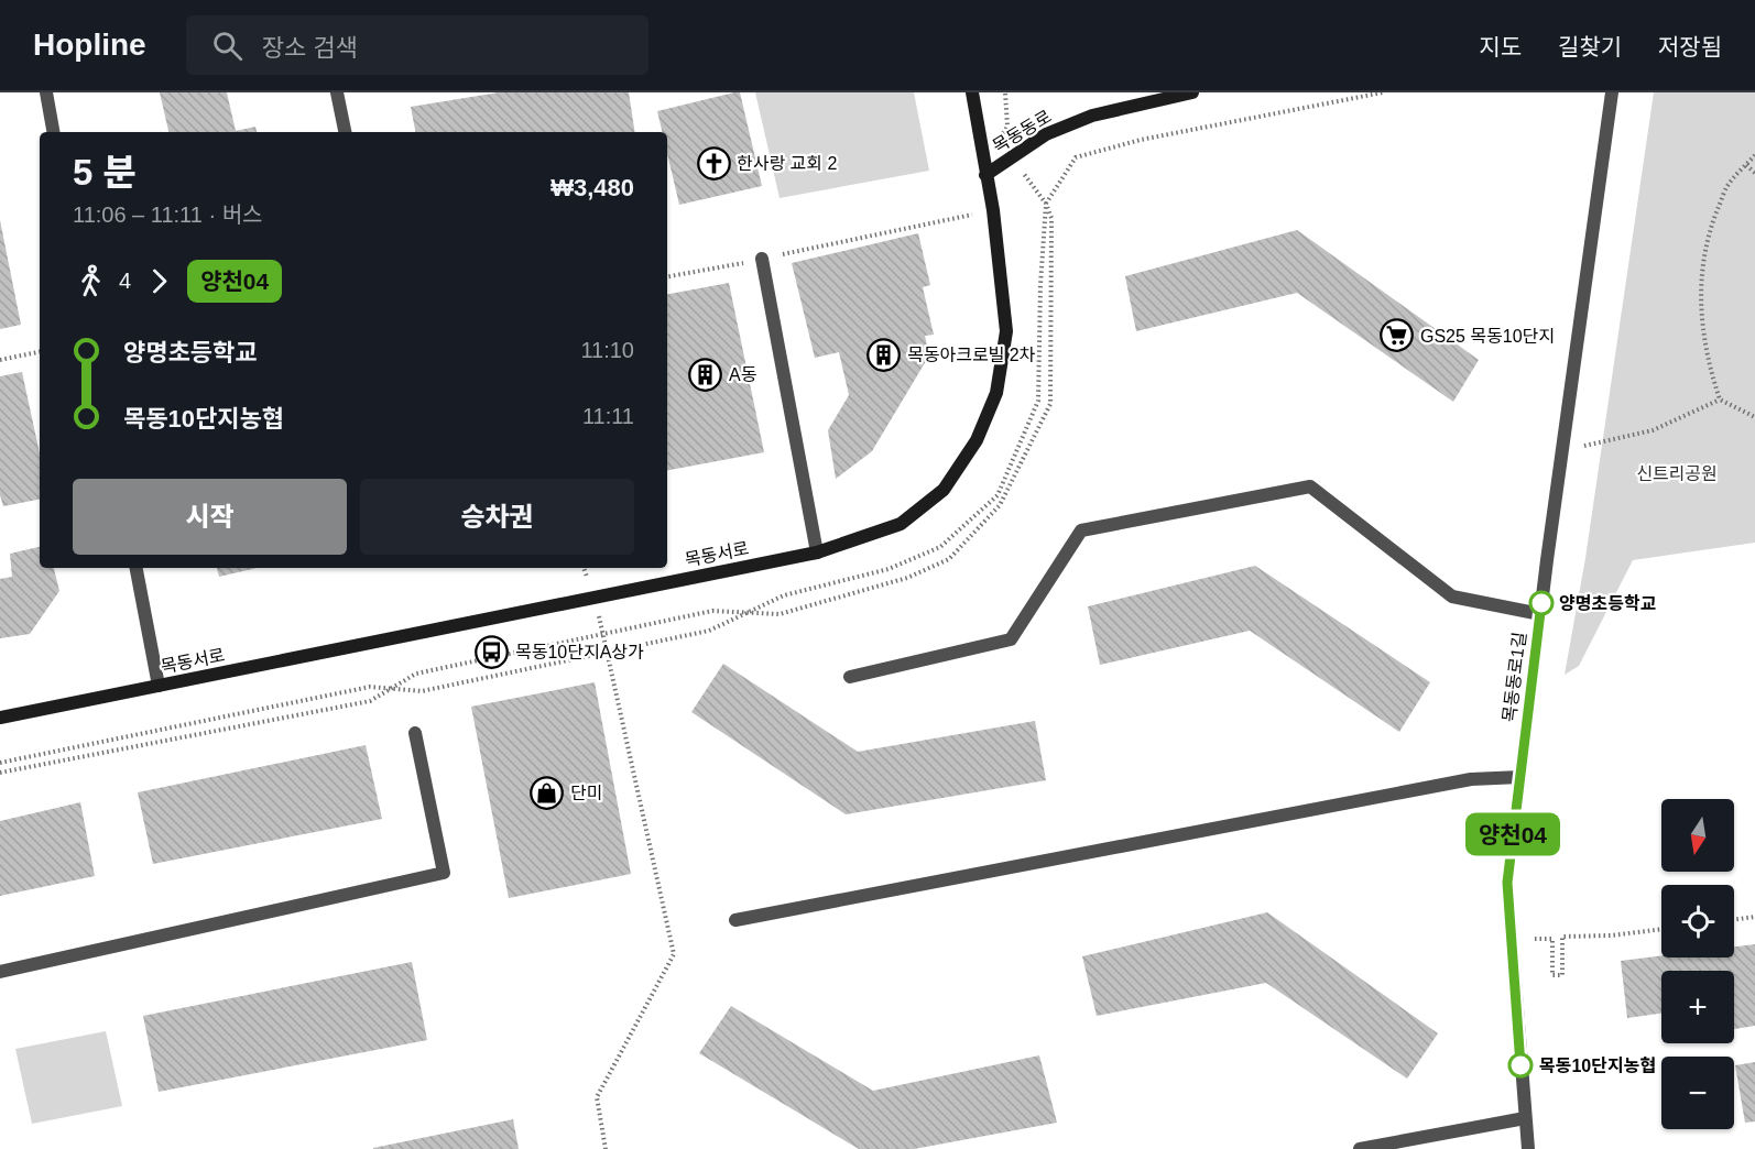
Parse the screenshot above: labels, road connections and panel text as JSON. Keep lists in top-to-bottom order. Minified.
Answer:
{"streets":{"main road":["목동동로","목동서로"],"street":["목동동로1길"]},"crossings":[["목동동로","목동서로"]],"parks":["신트리공원"],"places":{"church":["한사랑 교회 2"],"supermarket":["GS25 목동10단지"],"building":["목동아크로빌 2차","A동"],"other":["양명초등학교","목동10단지농협"],"bus stop":["목동10단지A상가"],"shop":["단미"]},"lines":["bus line 양천04"],"north":"bottom","page":{"header":"Hopline","search":"장소 검색","nav":["지도","길찾기","저장됨"],"on_map":"양천04","heading":["5 분","11:06 – 11:11 · 버스","₩3,480"],"legs":["4","양천04"],"list":[{"name":"양명초등학교","value":"11:10"},{"name":"목동10단지농협","value":"11:11"}],"buttons":["시작","승차권"],"map_buttons":["+","−"]}}
